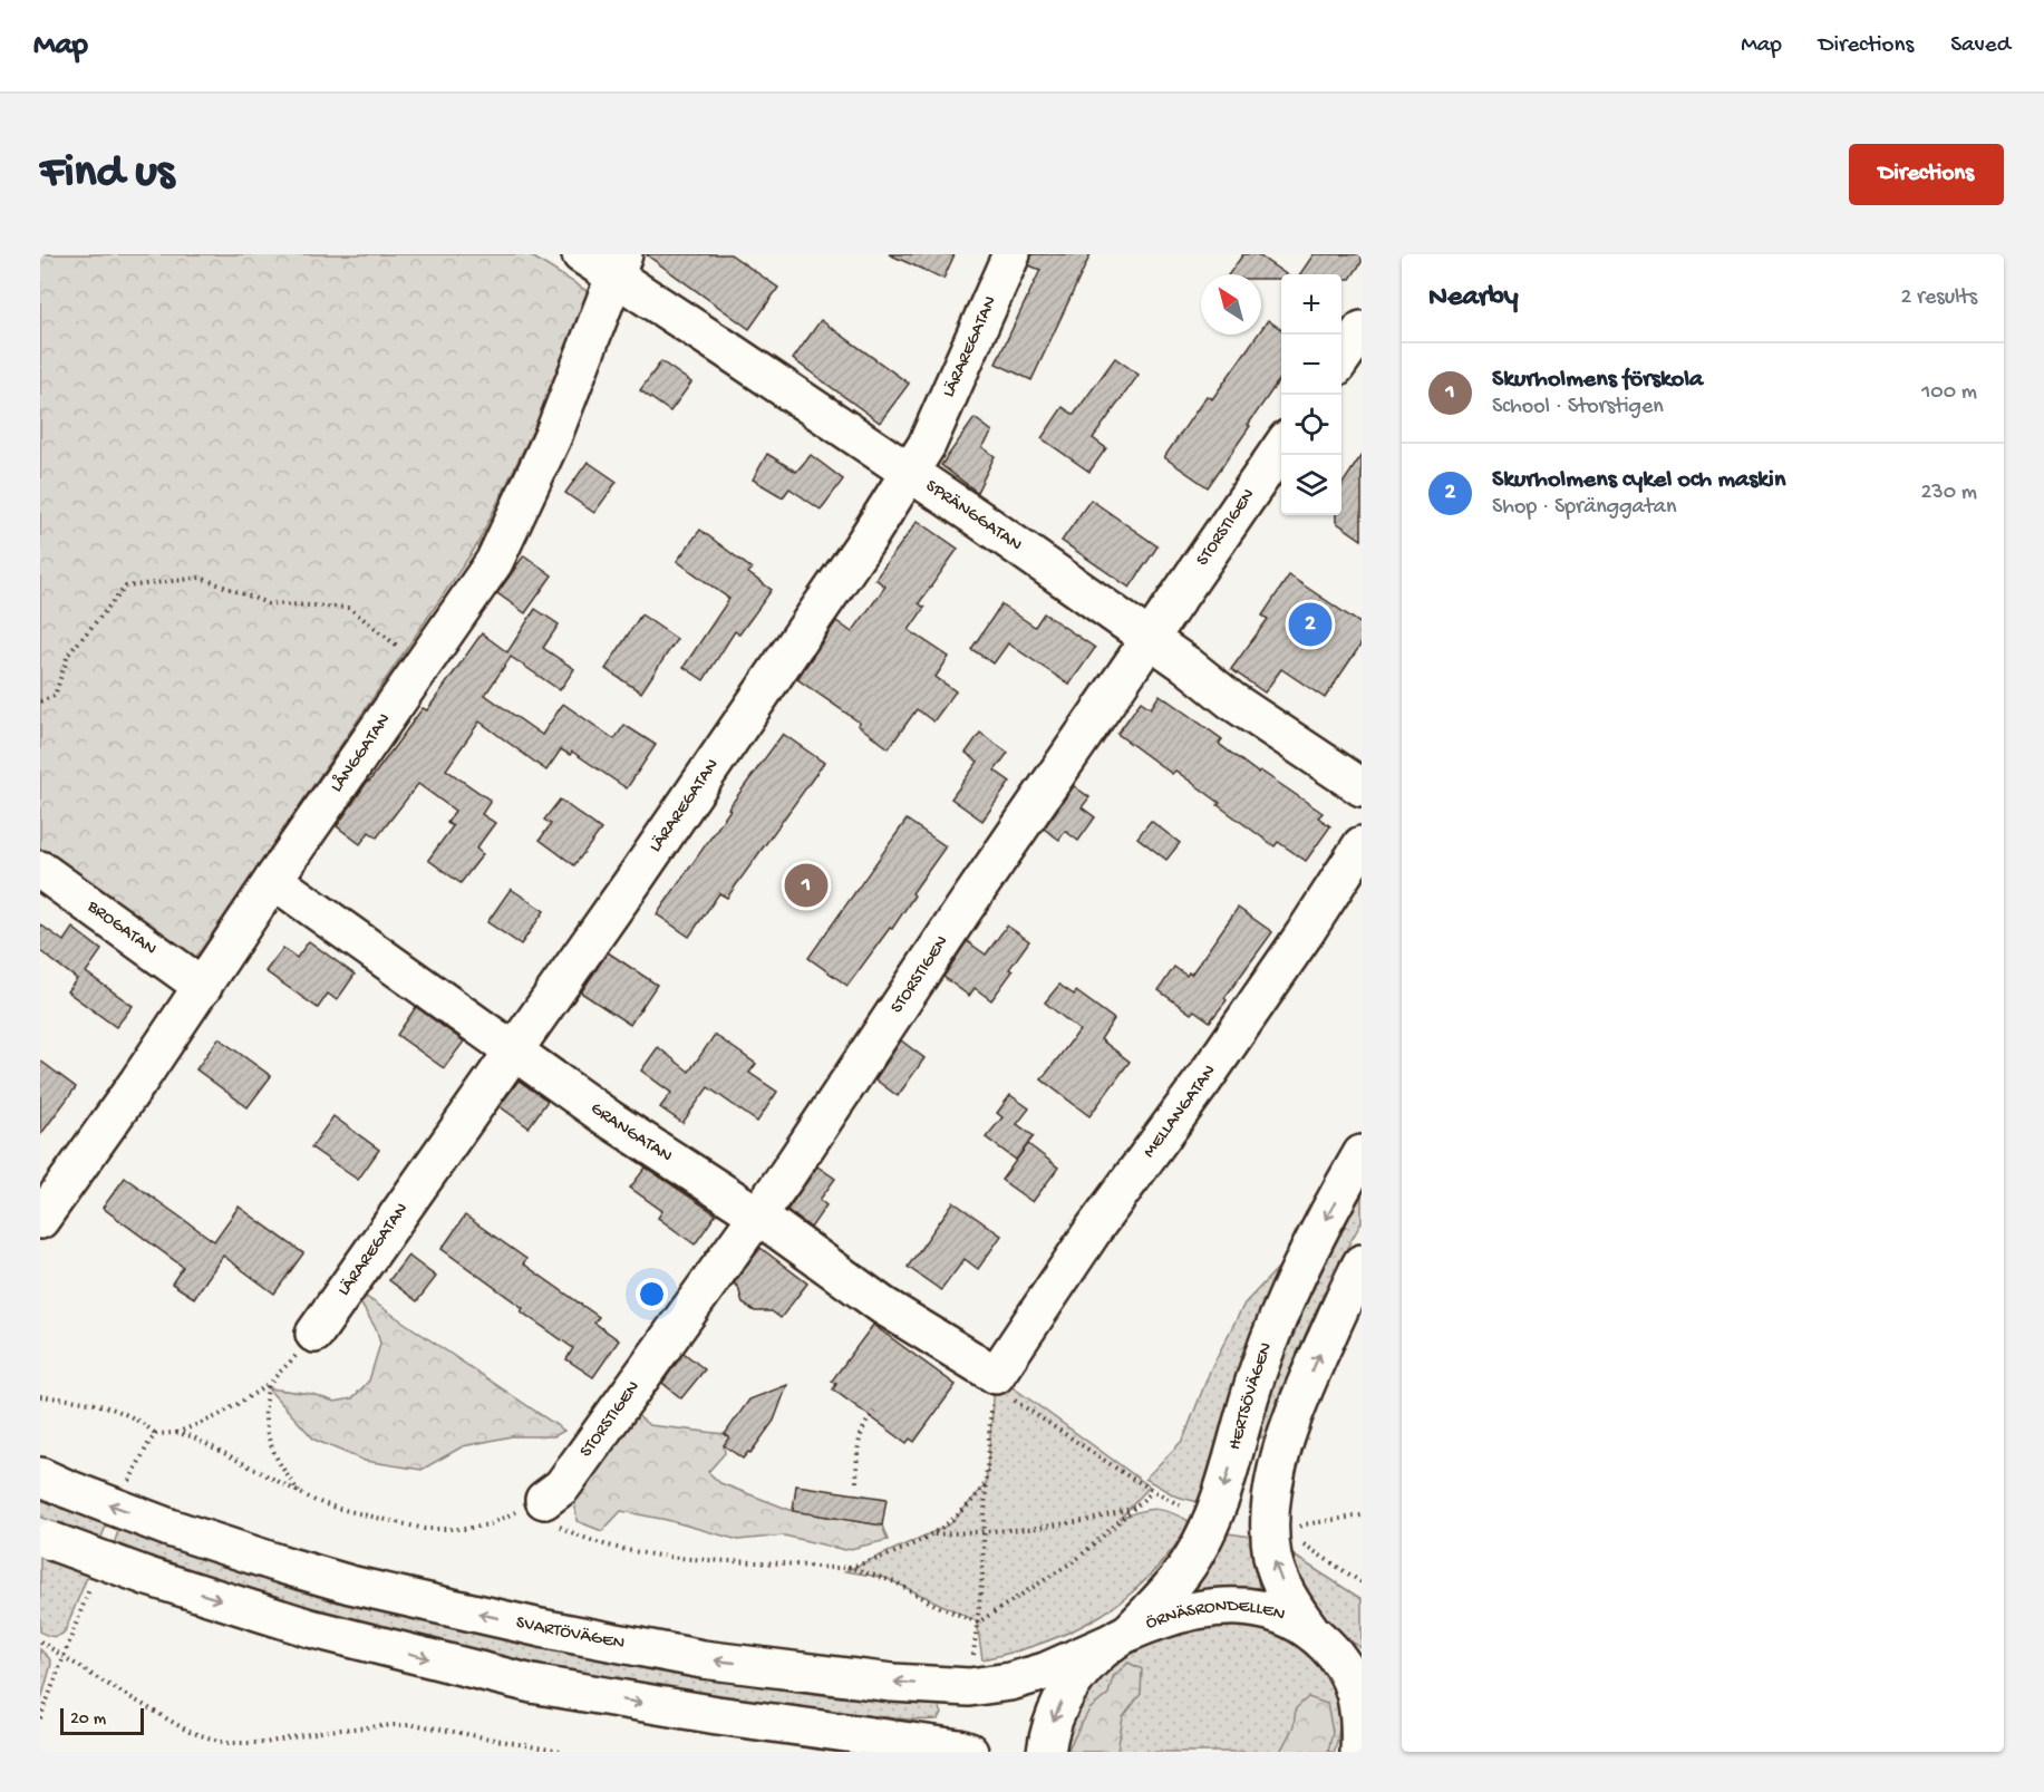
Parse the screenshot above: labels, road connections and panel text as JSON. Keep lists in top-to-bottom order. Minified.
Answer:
{"streets":{"street":["LÄRAREGATAN","SPRÄNGGATAN","STORSTIGEN","LÅNGGATAN","BROGATAN","MELLANGATAN","GRANGATAN","HERTSÖVÄGEN","ÖRNÄSRONDELLEN","SVARTÖVÄGEN"]},"crossings":[["LÄRAREGATAN","SPRÄNGGATAN"],["LÄRAREGATAN","GRANGATAN"],["SPRÄNGGATAN","STORSTIGEN"],["SPRÄNGGATAN","LÅNGGATAN"],["STORSTIGEN","GRANGATAN"],["LÅNGGATAN","BROGATAN"],["LÅNGGATAN","GRANGATAN"],["MELLANGATAN","GRANGATAN"],["HERTSÖVÄGEN","ÖRNÄSRONDELLEN"],["HERTSÖVÄGEN","SVARTÖVÄGEN"],["ÖRNÄSRONDELLEN","SVARTÖVÄGEN"]],"scale_bar":"20 m","north":"top left","page":{"header":"Map","nav":["Map","Directions","Saved"],"buttons":"Directions","title":"Find us","heading":["Nearby","2 results"],"map_buttons":["+","−"],"list":[{"mark":"1","name":"Skurholmens förskola","note":"School · Storstigen","value":"100 m"},{"mark":"2","name":"Skurholmens cykel och maskin","note":"Shop · Spränggatan","value":"230 m"}],"pins":["2","1"],"scale":"20 m"}}
